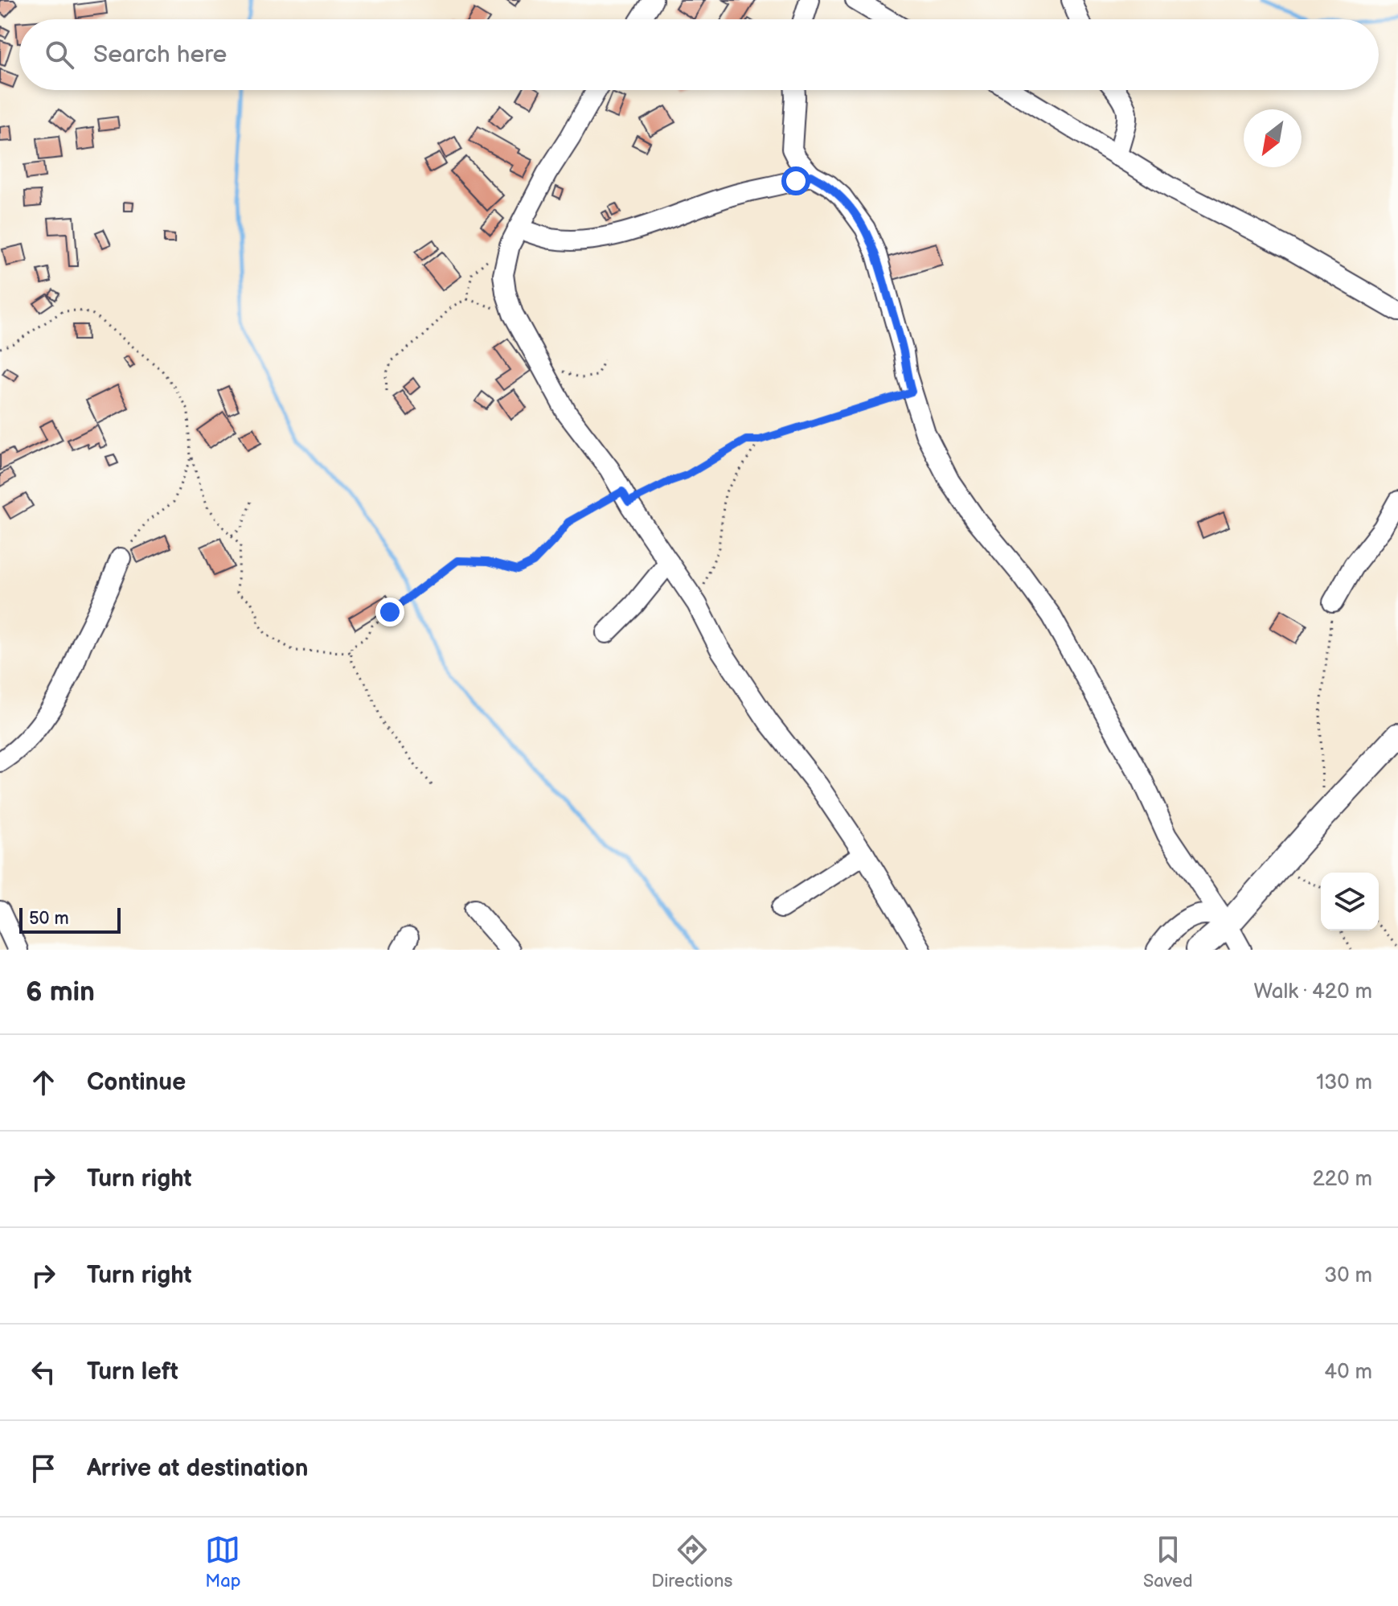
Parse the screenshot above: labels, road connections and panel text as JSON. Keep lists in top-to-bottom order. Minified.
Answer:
{"scale_bar":"50 m","north":"bottom left","page":{"search":"Search here","scale":"50 m","heading":["6 min","Walk · 420 m"],"list":[["Continue","130 m"],["Turn right","220 m"],["Turn right","30 m"],["Turn left","40 m"],"Arrive at destination"],"nav":["Map","Directions","Saved"]}}
